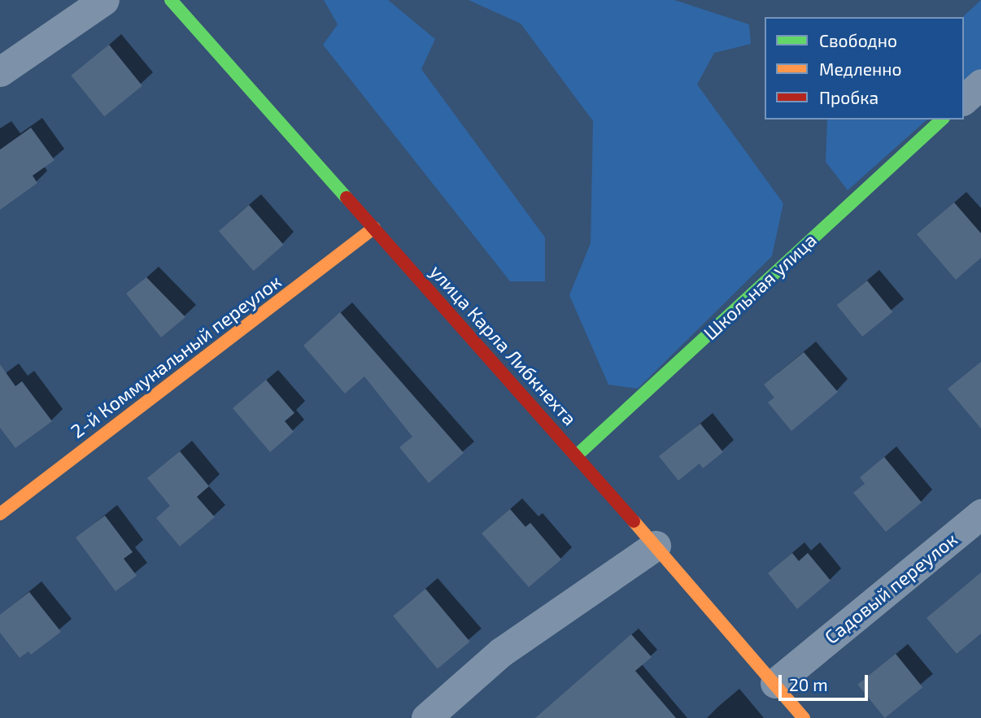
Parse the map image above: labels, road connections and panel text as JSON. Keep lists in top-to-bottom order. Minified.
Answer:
{"streets":{"street":["Школьная улица","улица Карла Либкнехта","2-й Коммунальный переулок","Садовый переулок"]},"crossings":[["Школьная улица","улица Карла Либкнехта"],["улица Карла Либкнехта","2-й Коммунальный переулок"],["улица Карла Либкнехта","Садовый переулок"]],"legend":["Свободно","Медленно","Пробка"],"scale_bar":"20 m"}
